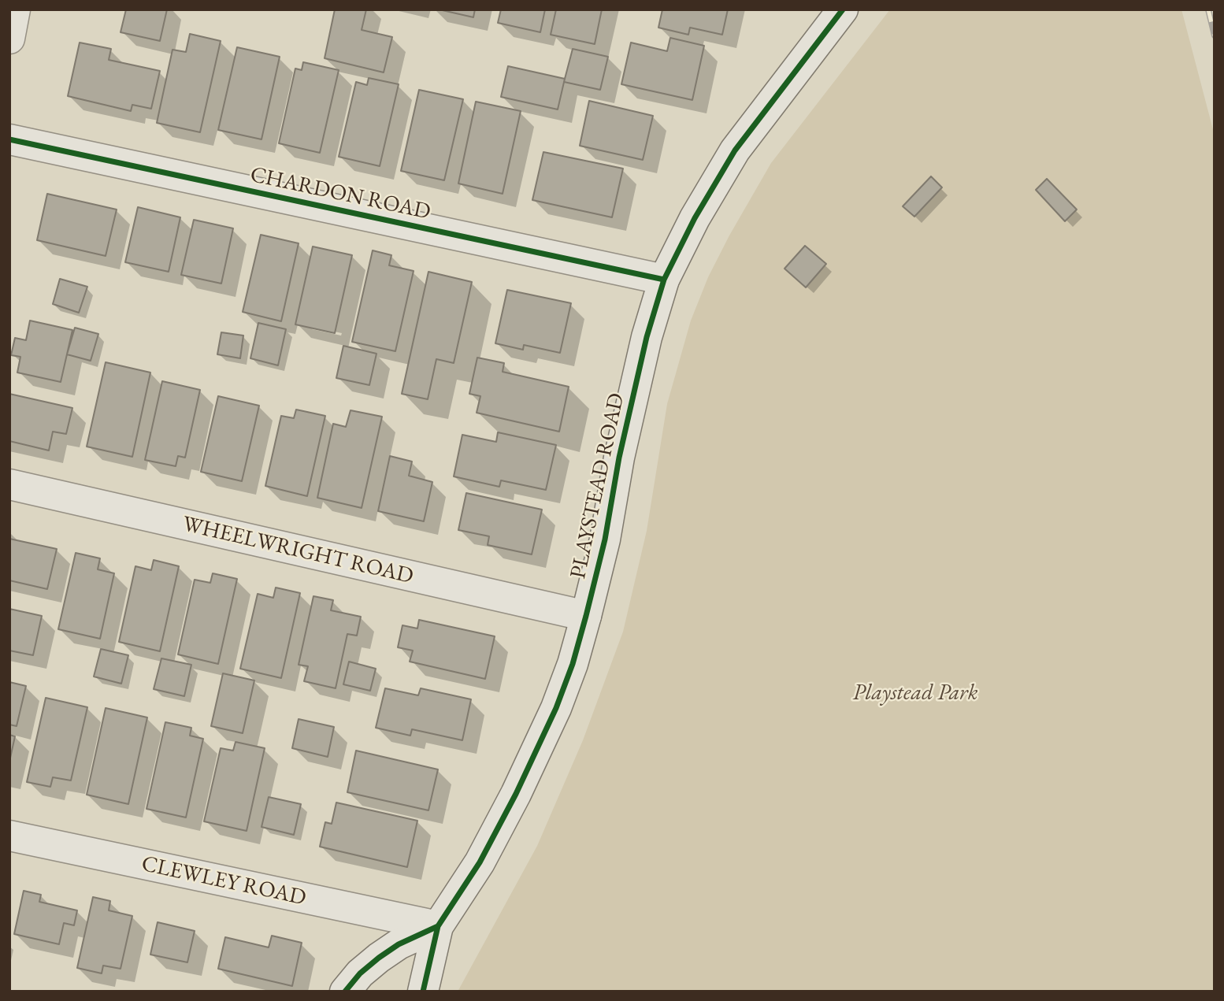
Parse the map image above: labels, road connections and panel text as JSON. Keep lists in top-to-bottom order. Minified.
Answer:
{"streets":{"street":["CHARDON ROAD","PLAYSTEAD ROAD","WHEELWRIGHT ROAD","CLEWLEY ROAD"]},"crossings":[["CHARDON ROAD","PLAYSTEAD ROAD"],["PLAYSTEAD ROAD","WHEELWRIGHT ROAD"],["PLAYSTEAD ROAD","CLEWLEY ROAD"]],"parks":["Playstead Park"]}
